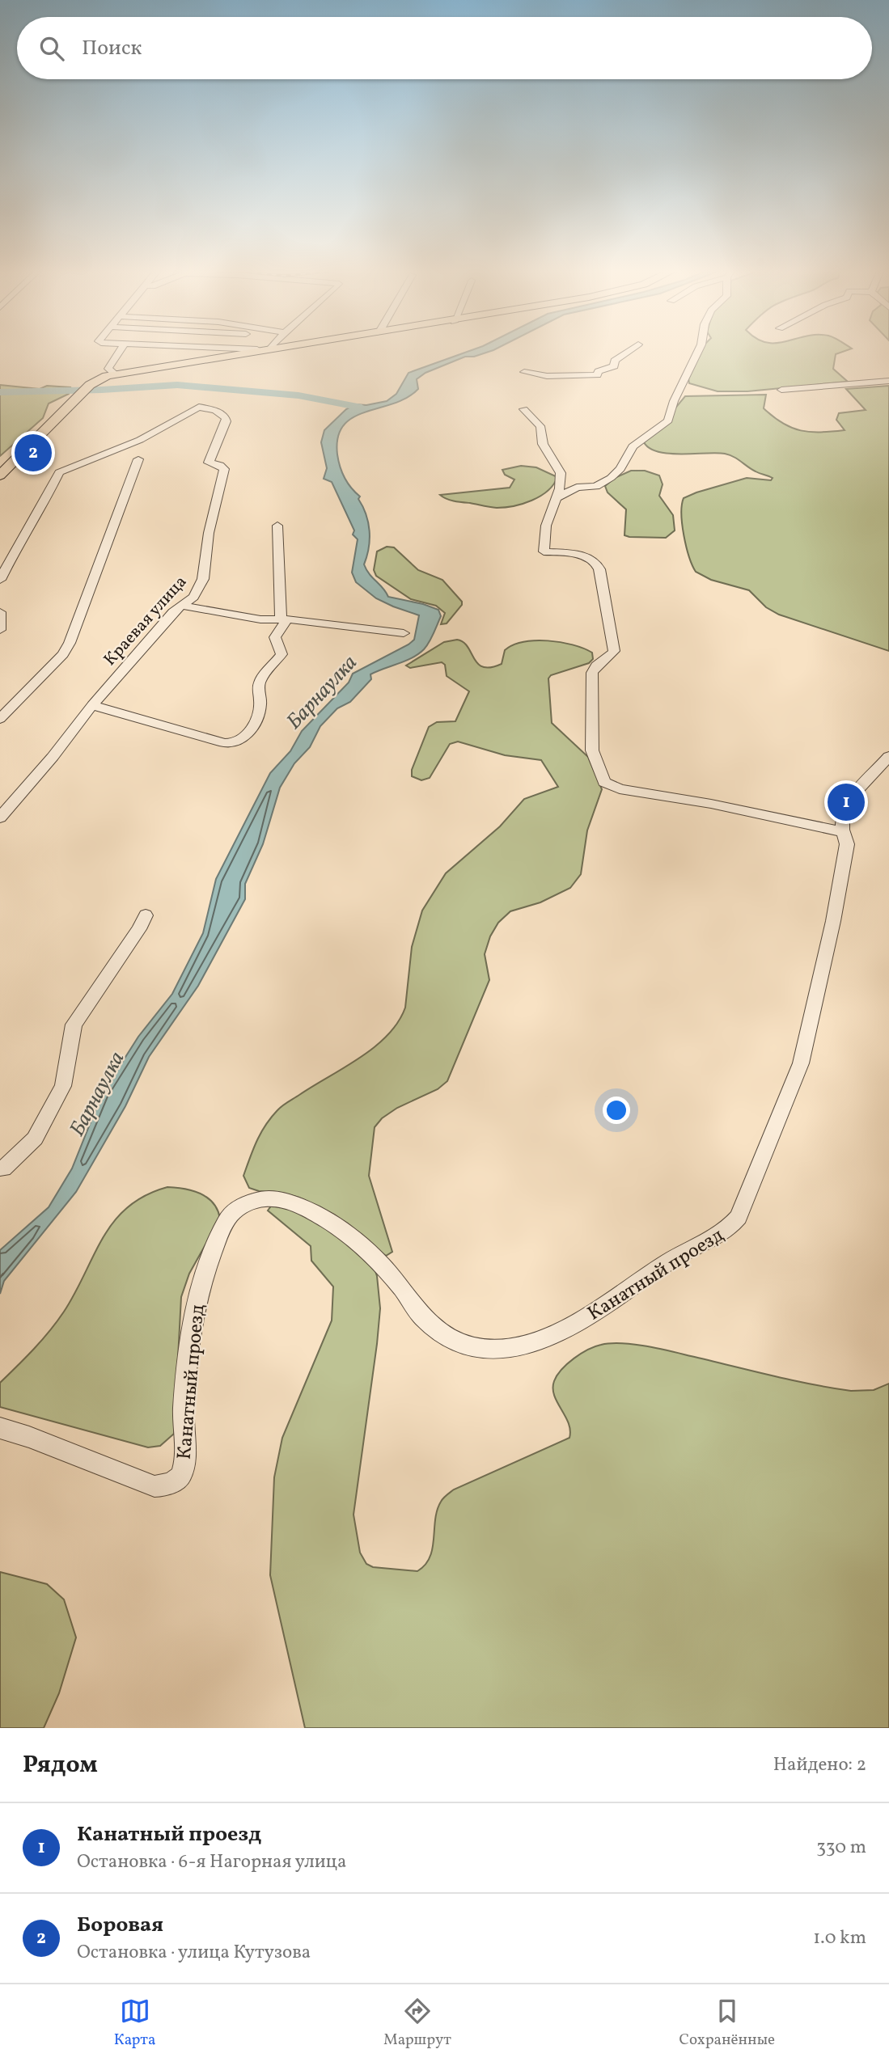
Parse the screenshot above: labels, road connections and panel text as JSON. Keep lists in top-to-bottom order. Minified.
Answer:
{"streets":{"street":["Краевая улица","Канатный проезд"]},"water":["Барнаулка"],"page":{"search":"Поиск","pins":["2","1"],"heading":["Рядом","Найдено: 2"],"list":[{"mark":"1","name":"Канатный проезд","note":"Остановка · 6-я Нагорная улица","value":"330 m"},{"mark":"2","name":"Боровая","note":"Остановка · улица Кутузова","value":"1.0 km"}],"nav":["Карта","Маршрут","Сохранённые"]}}
